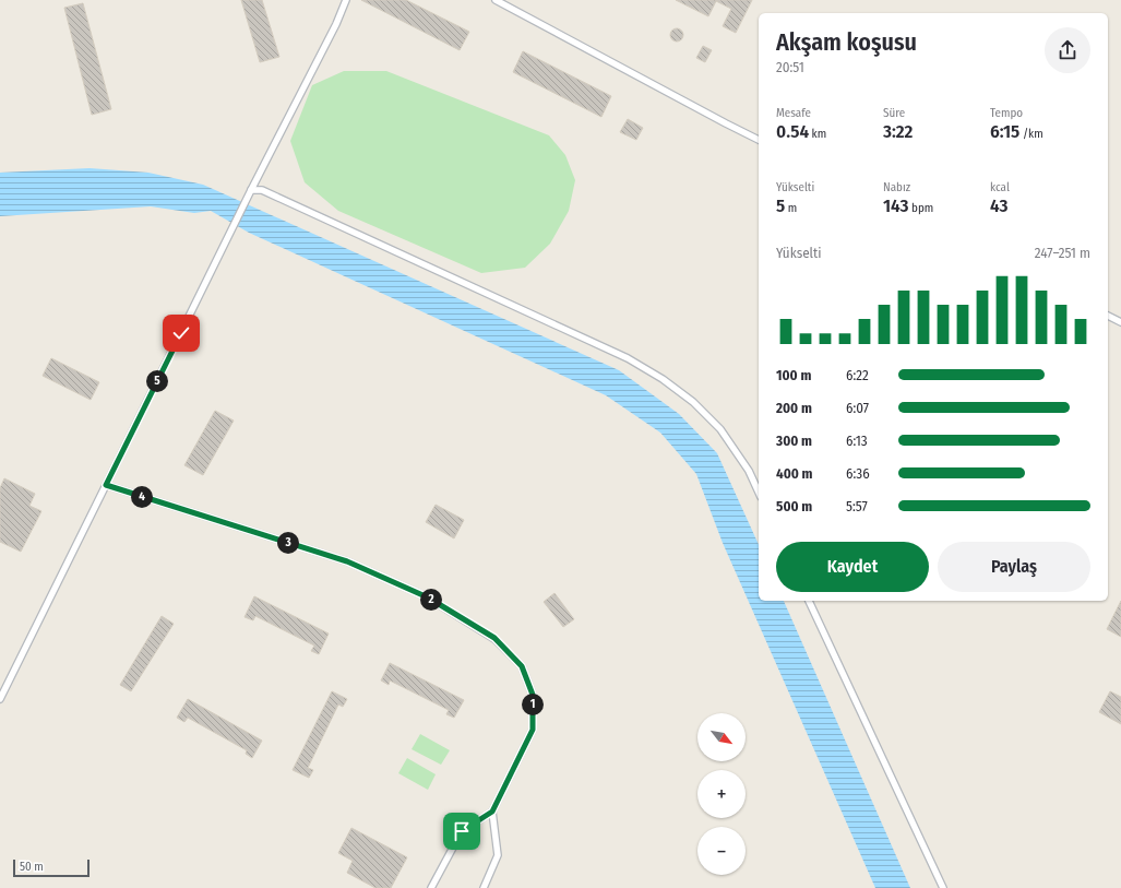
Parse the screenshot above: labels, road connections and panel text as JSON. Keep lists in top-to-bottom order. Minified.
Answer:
{"scale_bar":"50 m","north":"bottom right","page":{"heading":["Akşam koşusu","20:51"],"stats":[["Mesafe","0.54 km"],["Süre","3:22"],["Tempo","6:15 /km"],["Yükselti","5 m"],["Nabız","143 bpm"],["kcal","43"]],"chart":["Yükselti","247–251 m"],"list":[{"name":"100 m","note":"6:22"},{"name":"200 m","note":"6:07"},{"name":"300 m","note":"6:13"},{"name":"400 m","note":"6:36"},{"name":"500 m","note":"5:57"}],"pins":["5","4","3","2","1"],"buttons":["Kaydet","Paylaş"],"map_buttons":["+","−"],"scale":"50 m"}}
